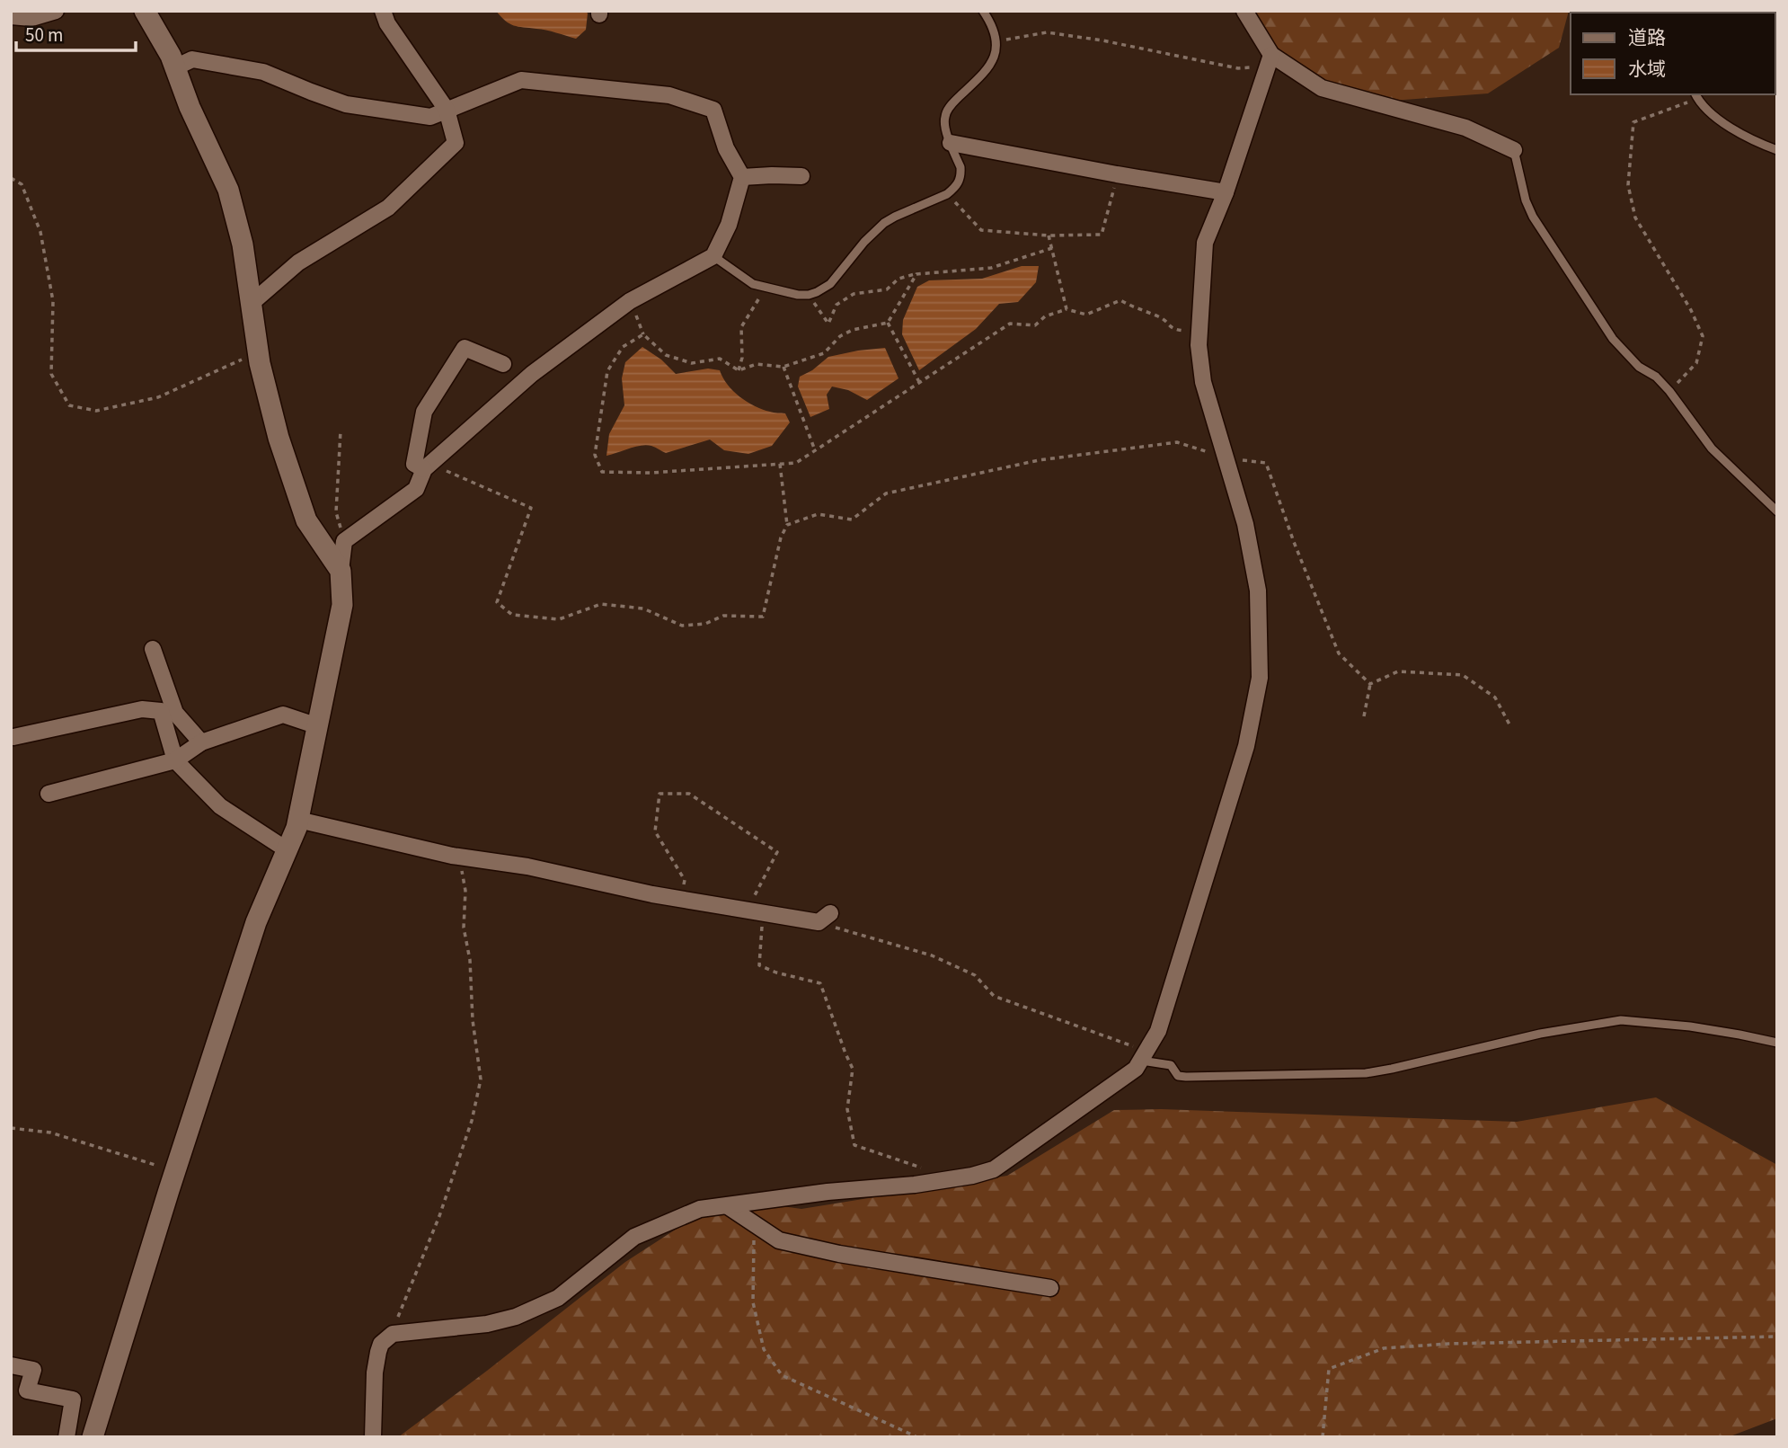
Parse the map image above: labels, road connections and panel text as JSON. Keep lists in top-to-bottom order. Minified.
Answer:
{"legend":["道路","水域"],"scale_bar":"50 m"}
